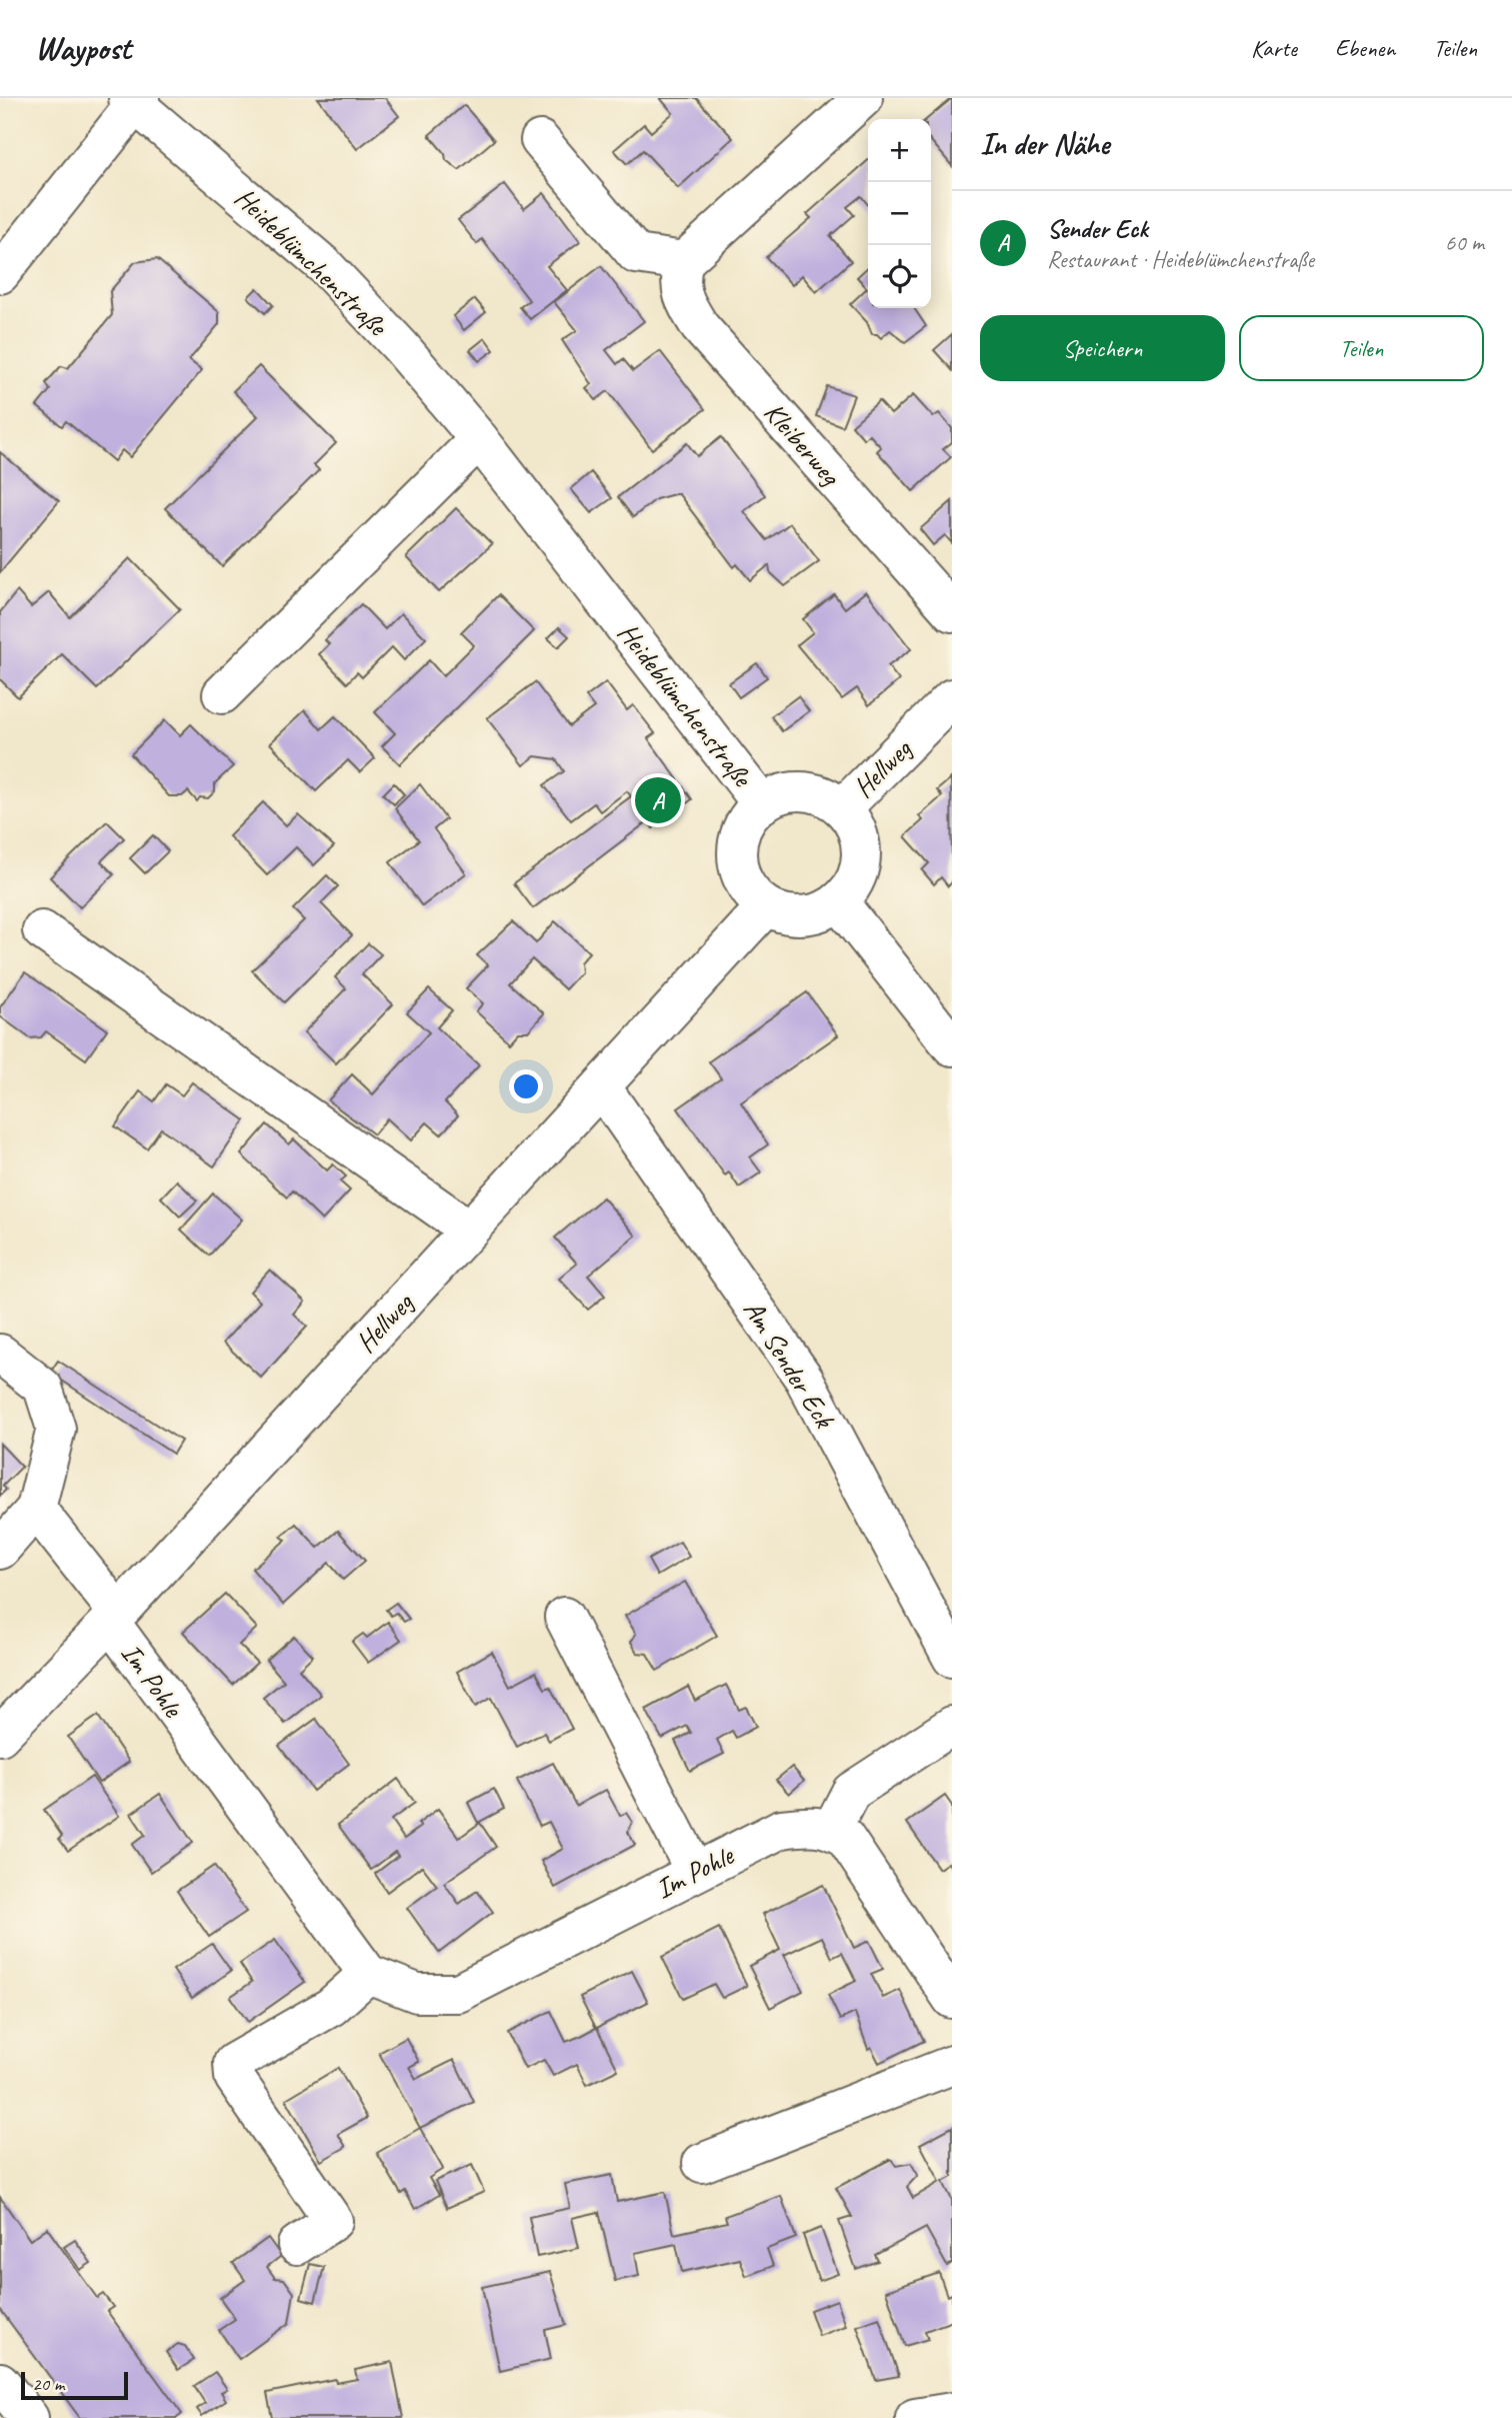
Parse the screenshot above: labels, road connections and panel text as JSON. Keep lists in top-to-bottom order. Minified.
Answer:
{"streets":{"street":["Heideblümchenstraße","Kleiberweg","Hellweg","Am Sender Eck","Im Pohle"]},"crossings":[["Heideblümchenstraße","Hellweg"],["Hellweg","Am Sender Eck"],["Hellweg","Im Pohle"]],"scale_bar":"20 m","page":{"header":"Waypost","nav":["Karte","Ebenen","Teilen"],"heading":"In der Nähe","map_buttons":["+","−"],"list":[{"mark":"A","name":"Sender Eck","note":"Restaurant · Heideblümchenstraße","value":"60 m"}],"buttons":["Speichern","Teilen"],"pins":"A","scale":"20 m"}}
